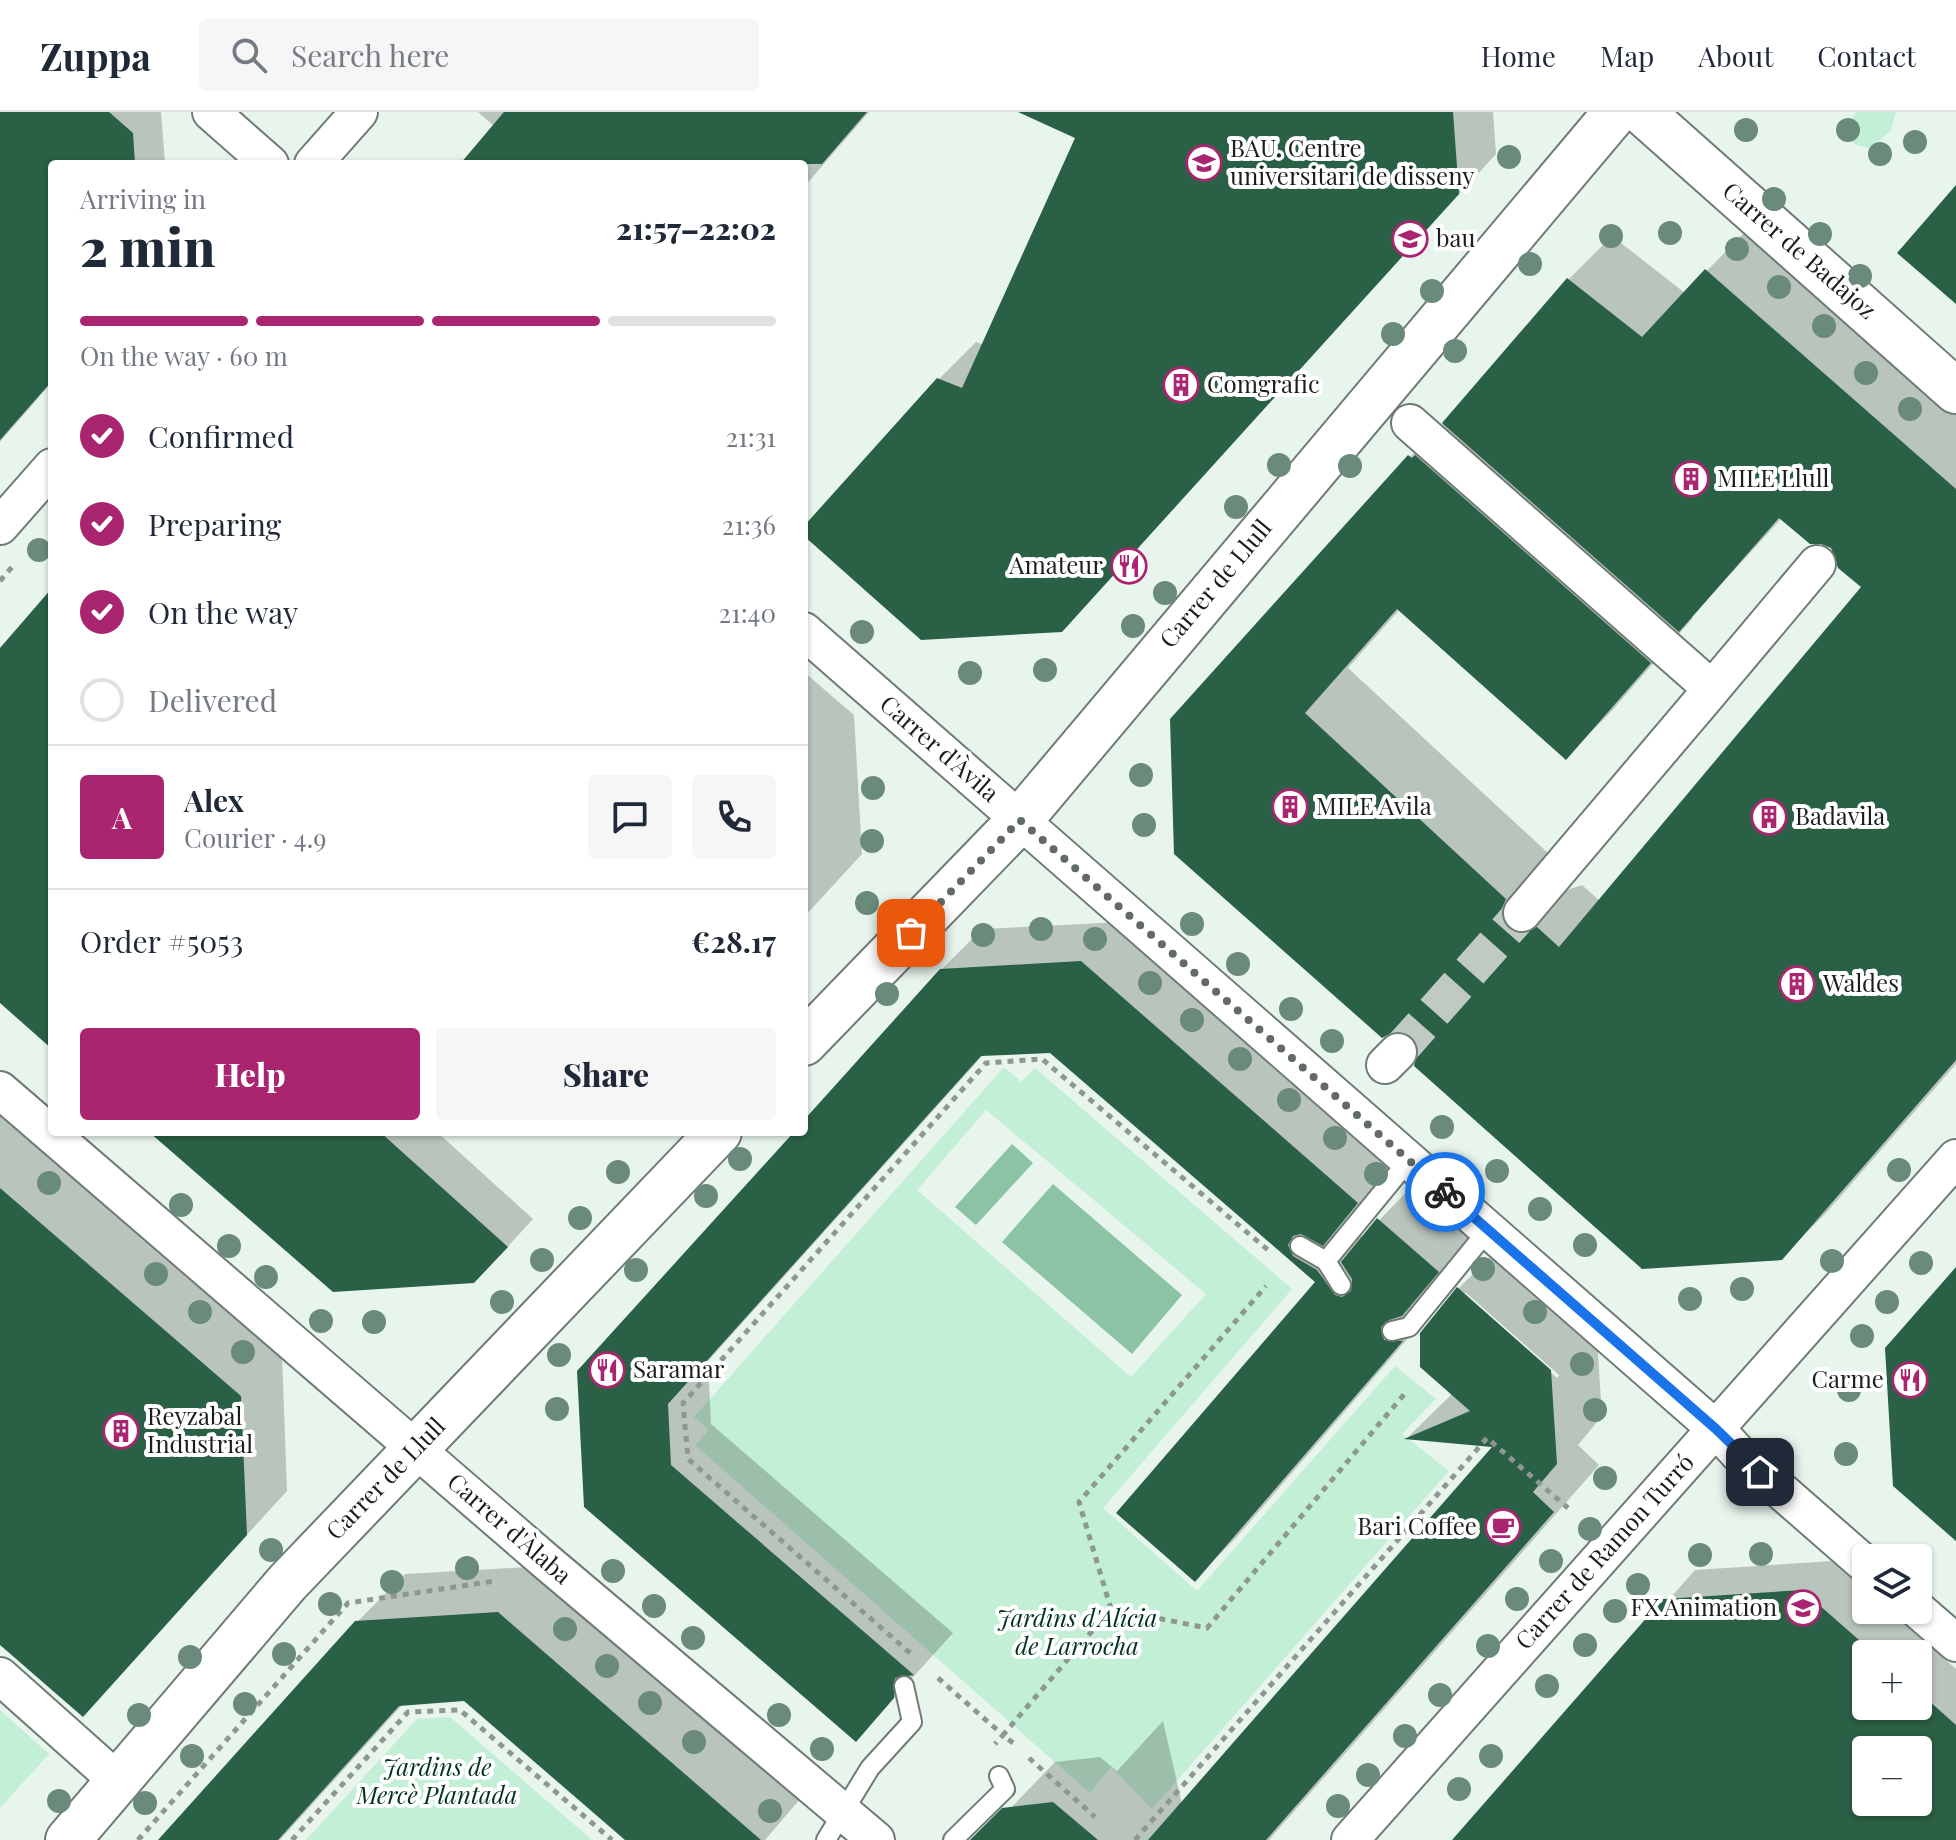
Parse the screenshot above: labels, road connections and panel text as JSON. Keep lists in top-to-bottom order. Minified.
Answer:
{"streets":{"street":["Carrer de Badajoz","Carrer de Llull","Carrer d'Àvila","Carrer d'Àlaba","Carrer de Ramon Turró"]},"crossings":[["Carrer de Llull","Carrer d'Àvila"],["Carrer de Llull","Carrer d'Àlaba"],["Carrer d'Àvila","Carrer de Ramon Turró"]],"parks":["Jardins d'Alícia de Larrocha","Jardins de Mercè Plantada"],"places":{"school or university":["BAU. Centre universitari de disseny","bau","FX Animation"],"building":["Comgrafic","MILE Llull","MILE Avila","Badavila","Waldes","Reyzabal Industrial"],"restaurant":["Amateur","Saramar","Carme"],"cafe":["Bari Coffee"]},"page":{"header":"Zuppa","search":"Search here","nav":["Home","Map","About","Contact"],"heading":["2 min","Arriving in","21:57–22:02"],"panel":["Alex","Courier · 4.9","Order #5053","€28.17"],"bar":"On the way · 60 m","list":[["Confirmed","21:31"],["Preparing","21:36"],["On the way","21:40"],"Delivered"],"round":"A","buttons":["Help","Share"],"map_buttons":["+","−"]}}
